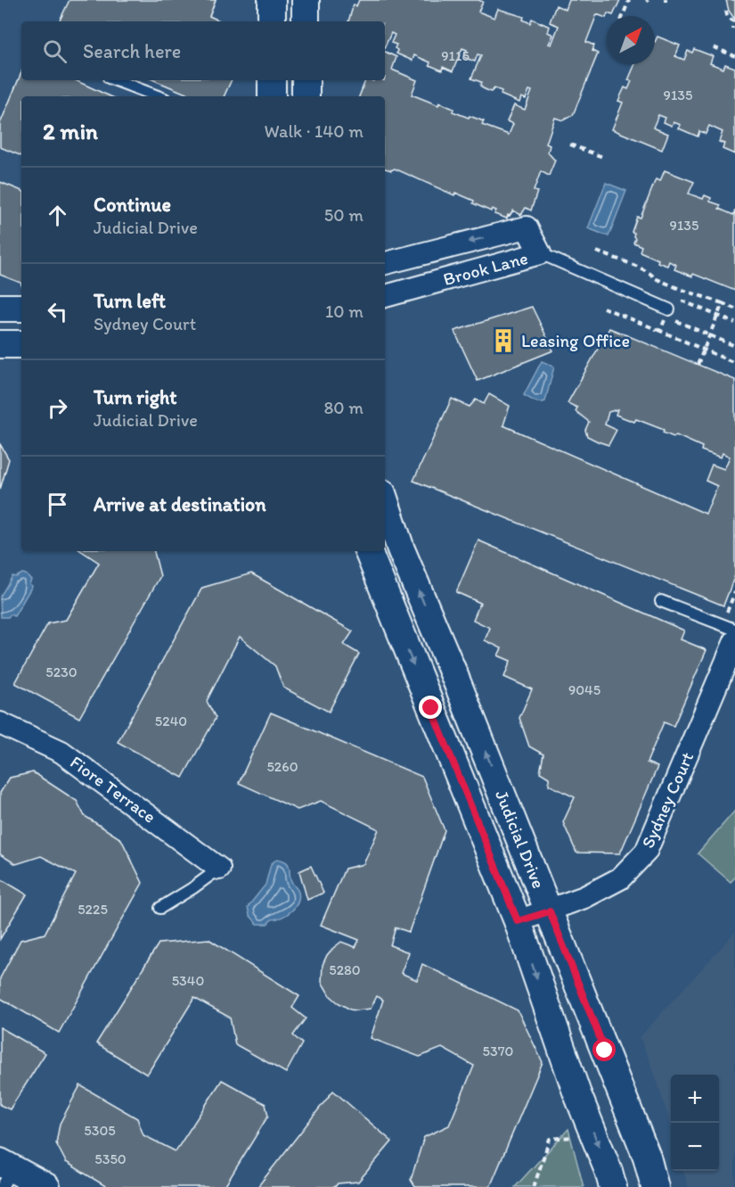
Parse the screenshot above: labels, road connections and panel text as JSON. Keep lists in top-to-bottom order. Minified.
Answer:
{"streets":{"street":["Brook Lane","Fiore Terrace","Sydney Court","Judicial Drive"]},"crossings":[["Sydney Court","Judicial Drive"]],"places":{"building":["Leasing Office"]},"house_numbers":["9115","9135","9135","5230","9045","5240","5260","5225","5280","5340","5370","5305","5350"],"north":"top right","page":{"search":"Search here","heading":["2 min","Walk · 140 m"],"list":[["Continue","Judicial Drive","50 m"],["Turn left","Sydney Court","10 m"],["Turn right","Judicial Drive","80 m"],"Arrive at destination"],"map_buttons":["+","−"]}}
